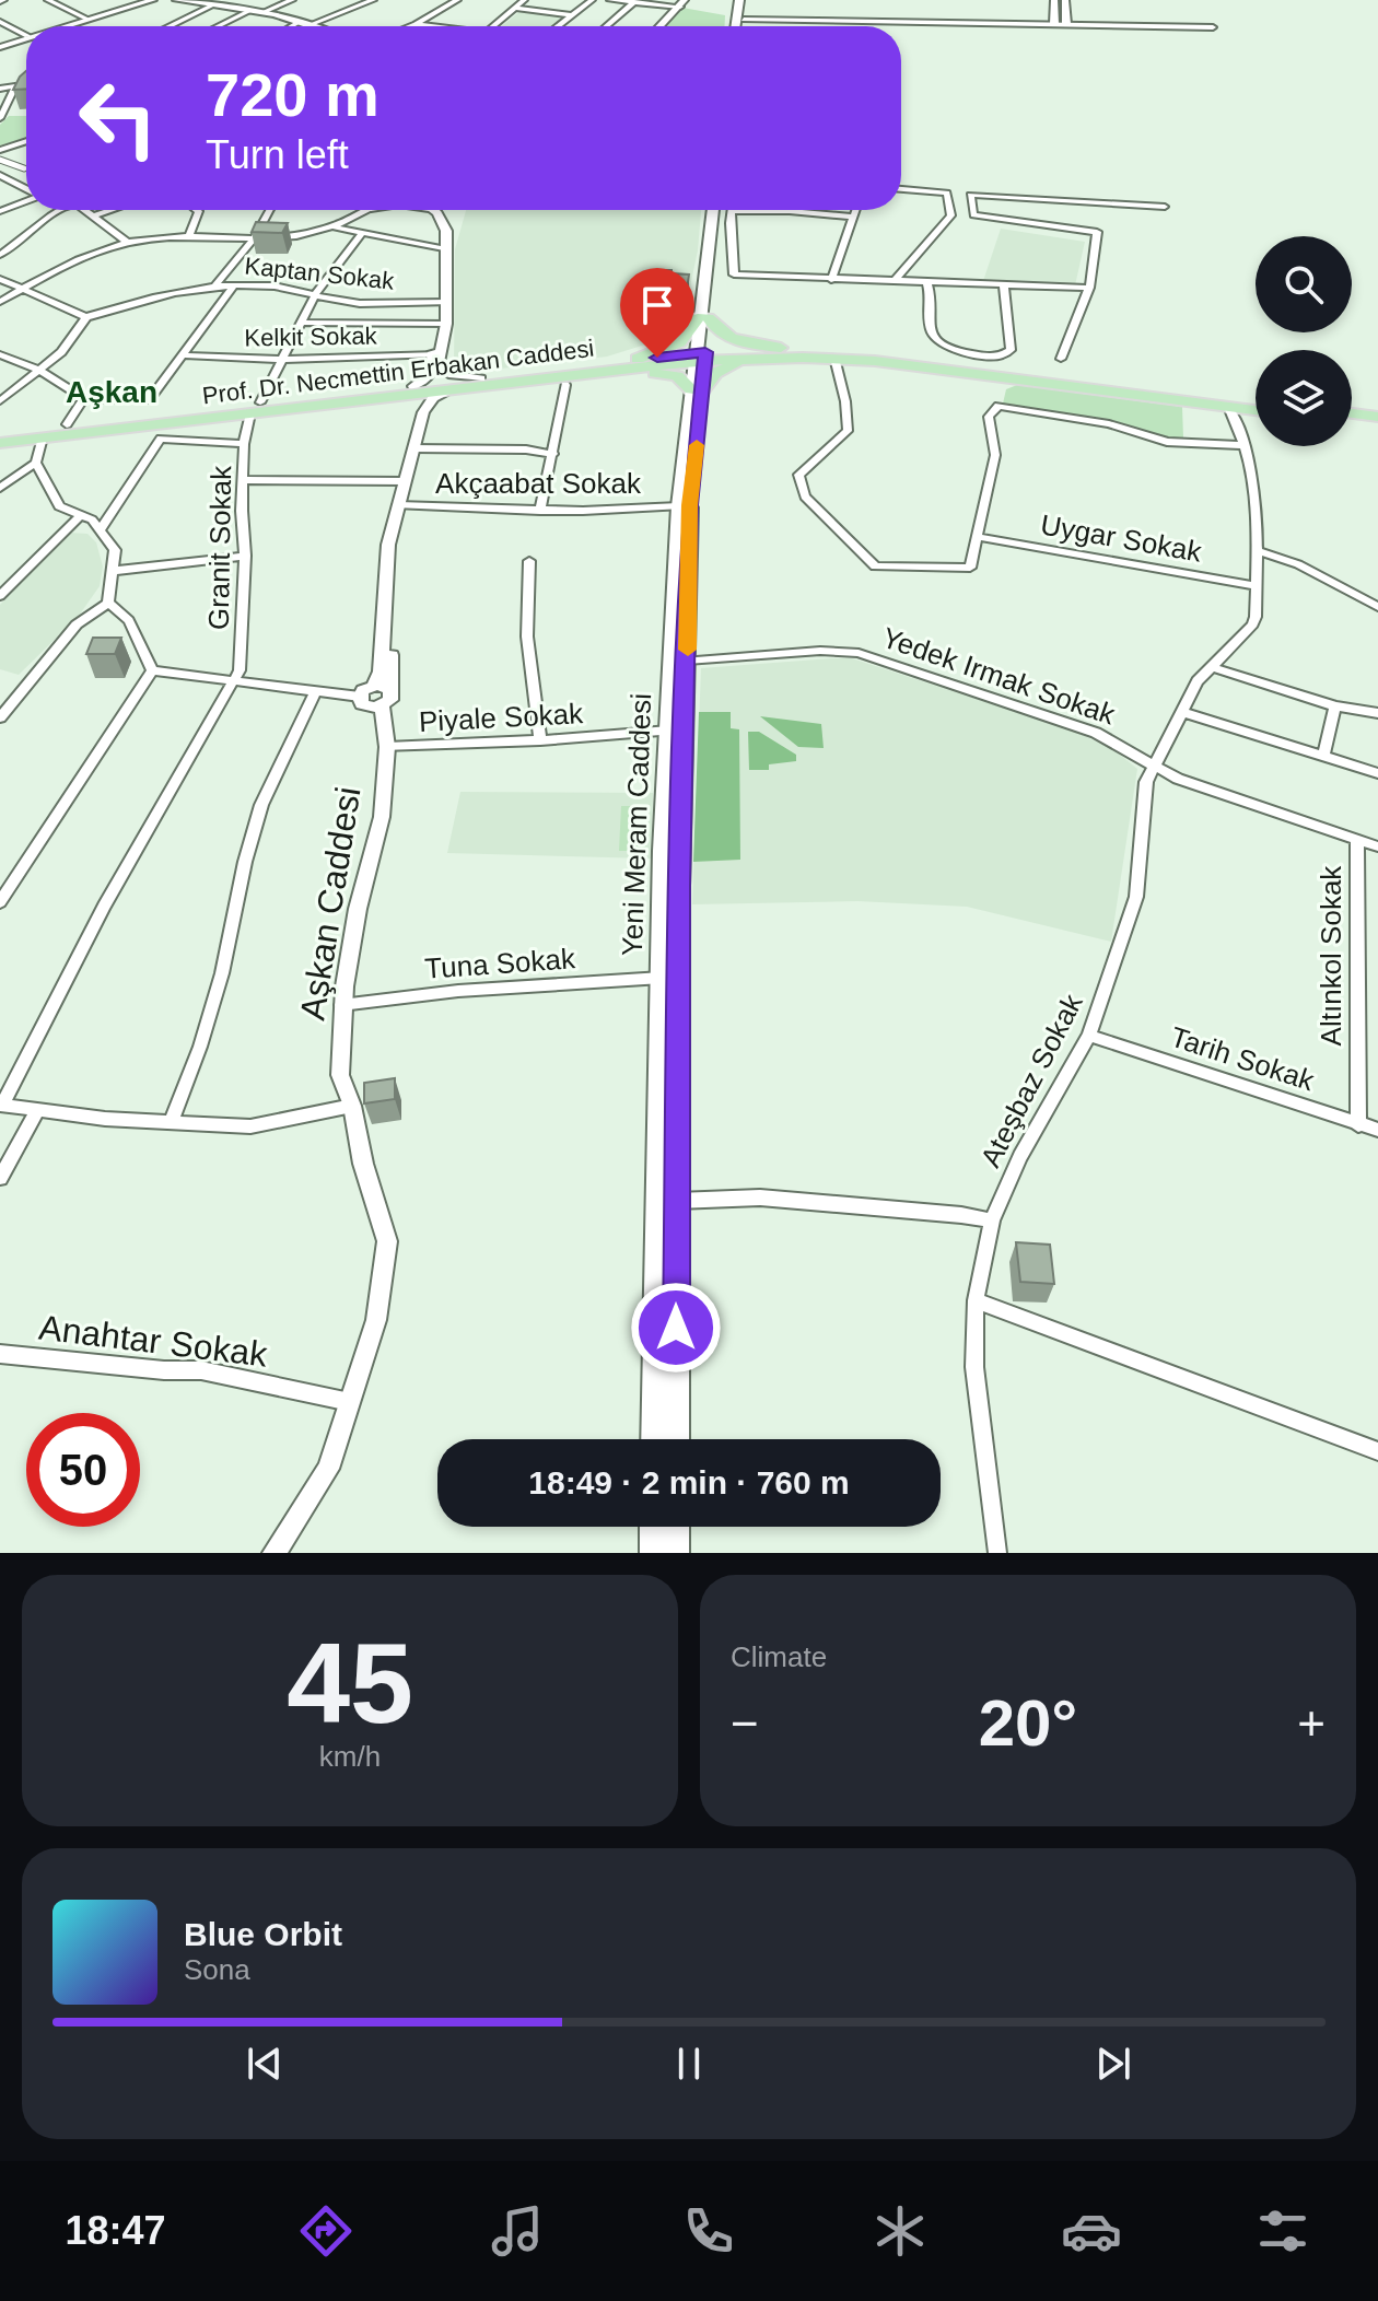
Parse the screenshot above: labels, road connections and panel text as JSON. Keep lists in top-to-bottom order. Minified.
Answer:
{"streets":{"main road":["Prof. Dr. Necmettin Erbakan Caddesi","Yeni Meram Caddesi"],"street":["Kaptan Sokak","Kelkit Sokak","Akçaabat Sokak","Uygar Sokak","Granit Sokak","Yedek Irmak Sokak","Piyale Sokak","Aşkan Caddesi","Altınkol Sokak","Tuna Sokak","Tarih Sokak","Ateşbaz Sokak","Anahtar Sokak"]},"crossings":[["Kaptan Sokak","Granit Sokak"],["Kelkit Sokak","Granit Sokak"],["Prof. Dr. Necmettin Erbakan Caddesi","Granit Sokak"],["Prof. Dr. Necmettin Erbakan Caddesi","Yeni Meram Caddesi"],["Prof. Dr. Necmettin Erbakan Caddesi","Ateşbaz Sokak"],["Akçaabat Sokak","Yeni Meram Caddesi"],["Akçaabat Sokak","Aşkan Caddesi"],["Uygar Sokak","Ateşbaz Sokak"],["Yedek Irmak Sokak","Yeni Meram Caddesi"],["Yedek Irmak Sokak","Altınkol Sokak"],["Yedek Irmak Sokak","Ateşbaz Sokak"],["Piyale Sokak","Yeni Meram Caddesi"],["Piyale Sokak","Aşkan Caddesi"],["Yeni Meram Caddesi","Tuna Sokak"],["Aşkan Caddesi","Tuna Sokak"],["Aşkan Caddesi","Anahtar Sokak"],["Altınkol Sokak","Tarih Sokak"],["Tarih Sokak","Ateşbaz Sokak"]],"districts":["Aşkan"],"page":{"turn":["720 m","Turn left"],"limit":"50","trip":"18:49 · 2 min · 760 m","tile":[["45","km/h"],"Climate"],"heat":["−","20°","+"],"song":["Blue Orbit","Sona"],"tabs":"18:47"}}
